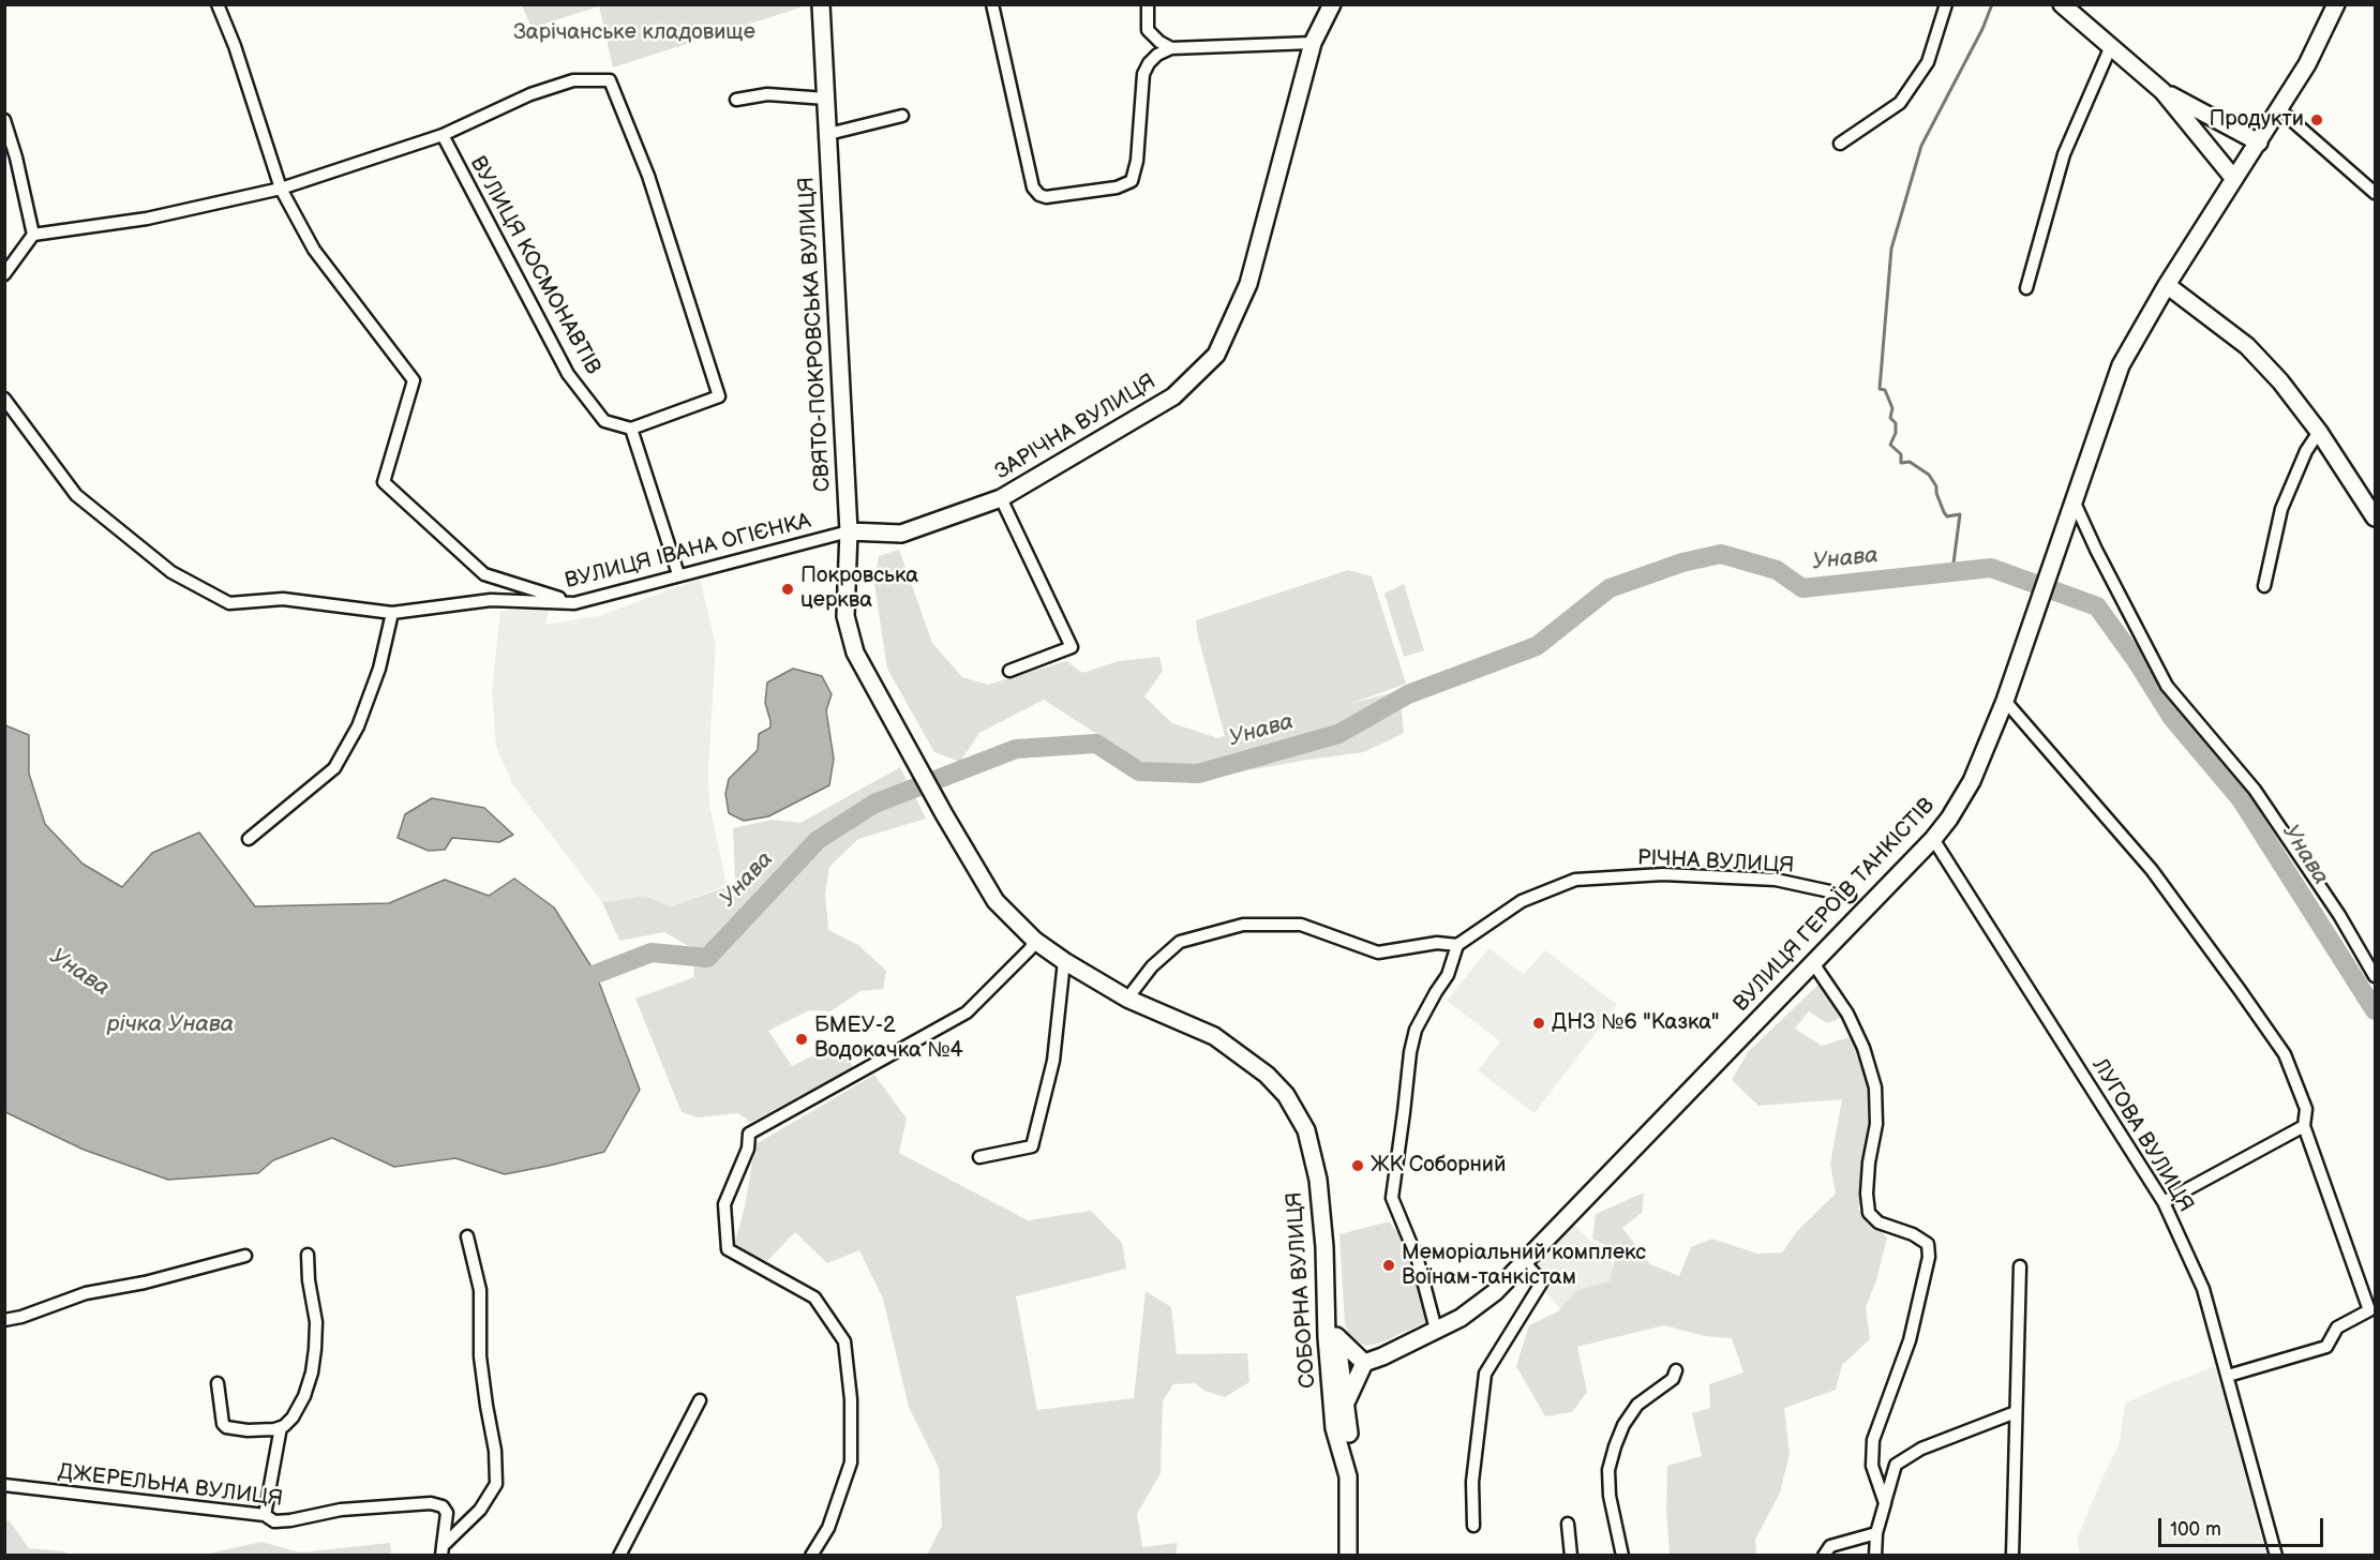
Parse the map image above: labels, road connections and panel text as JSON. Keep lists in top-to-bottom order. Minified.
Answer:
{"streets":{"street":["ВУЛИЦЯ КОСМОНАВТІВ","СВЯТО-ПОКРОВСЬКА ВУЛИЦЯ","ЗАРІЧНА ВУЛИЦЯ","ВУЛИЦЯ ІВАНА ОГІЄНКА","РІЧНА ВУЛИЦЯ","ВУЛИЦЯ ГЕРОЇВ ТАНКІСТІВ","ЛУГОВА ВУЛИЦЯ","СОБОРНА ВУЛИЦЯ","ДЖЕРЕЛЬНА ВУЛИЦЯ"]},"crossings":[["СВЯТО-ПОКРОВСЬКА ВУЛИЦЯ","ЗАРІЧНА ВУЛИЦЯ"],["СВЯТО-ПОКРОВСЬКА ВУЛИЦЯ","ВУЛИЦЯ ІВАНА ОГІЄНКА"],["СВЯТО-ПОКРОВСЬКА ВУЛИЦЯ","СОБОРНА ВУЛИЦЯ"],["ЗАРІЧНА ВУЛИЦЯ","ВУЛИЦЯ ІВАНА ОГІЄНКА"],["ЗАРІЧНА ВУЛИЦЯ","СОБОРНА ВУЛИЦЯ"],["ВУЛИЦЯ ІВАНА ОГІЄНКА","СОБОРНА ВУЛИЦЯ"],["ВУЛИЦЯ ГЕРОЇВ ТАНКІСТІВ","ЛУГОВА ВУЛИЦЯ"],["ВУЛИЦЯ ГЕРОЇВ ТАНКІСТІВ","СОБОРНА ВУЛИЦЯ"]],"water":["Унава","річка Унава"],"parks":["Зарічанське кладовище"],"places":["Продукти","Покровська церква","ДНЗ №6 \"Казка\"","БМЕУ-2 Водокачка №4","ЖК Соборний","Меморіальний комплекс Воїнам-танкістам"],"scale_bar":"100 m"}
